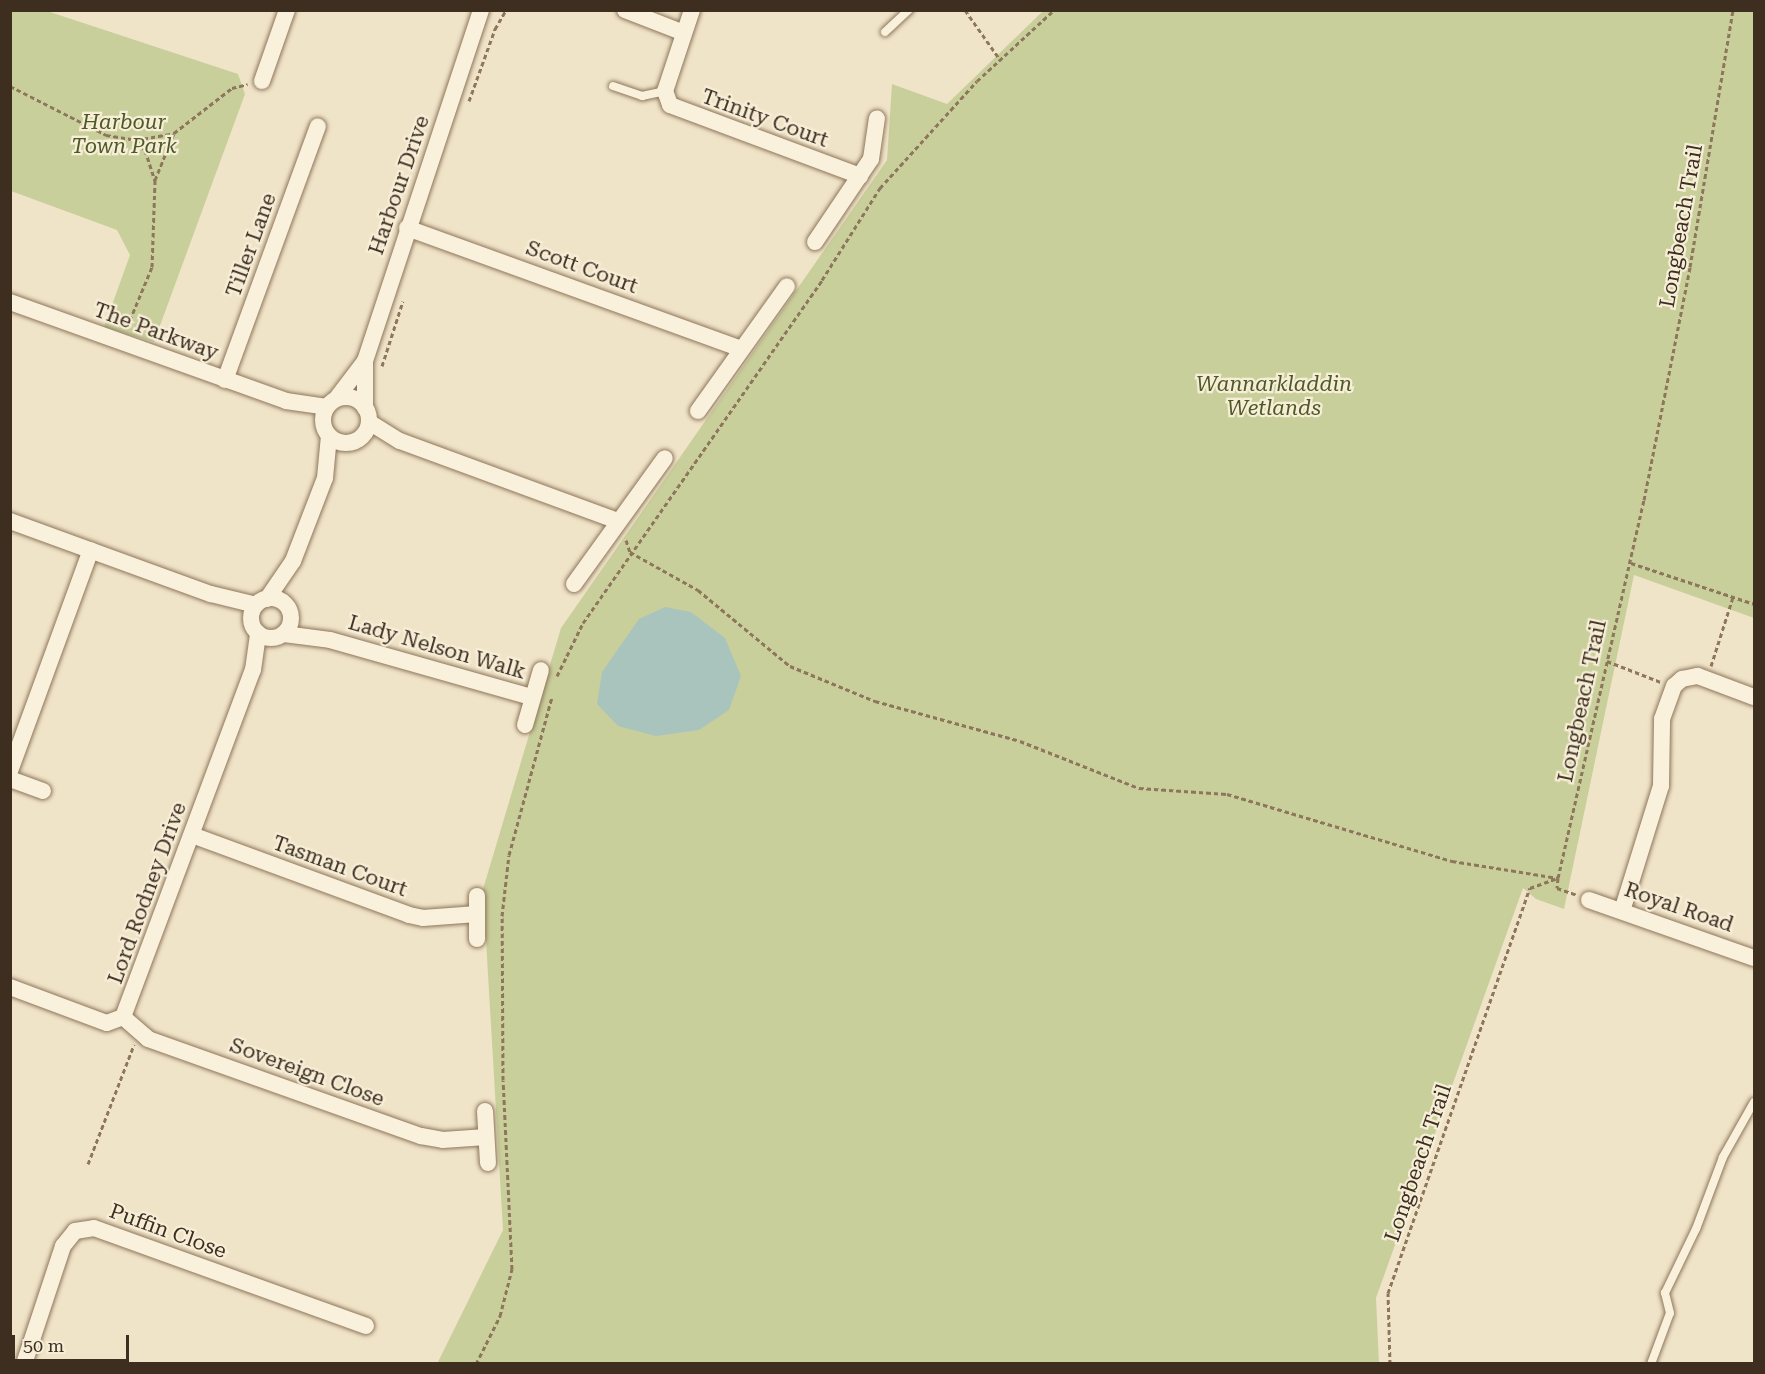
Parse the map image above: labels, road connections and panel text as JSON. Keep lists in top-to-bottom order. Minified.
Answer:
{"streets":{"street":["Trinity Court","Harbour Drive","Tiller Lane","Scott Court","The Parkway","Lady Nelson Walk","Tasman Court","Lord Rodney Drive","Royal Road","Sovereign Close","Puffin Close"],"path":["Longbeach Trail"]},"crossings":[["Harbour Drive","Scott Court"],["Harbour Drive","The Parkway"],["Tiller Lane","The Parkway"],["Lady Nelson Walk","Lord Rodney Drive"],["Tasman Court","Lord Rodney Drive"],["Lord Rodney Drive","Sovereign Close"]],"parks":["Harbour Town Park","Wannarkladdin Wetlands"],"scale_bar":"50 m"}
